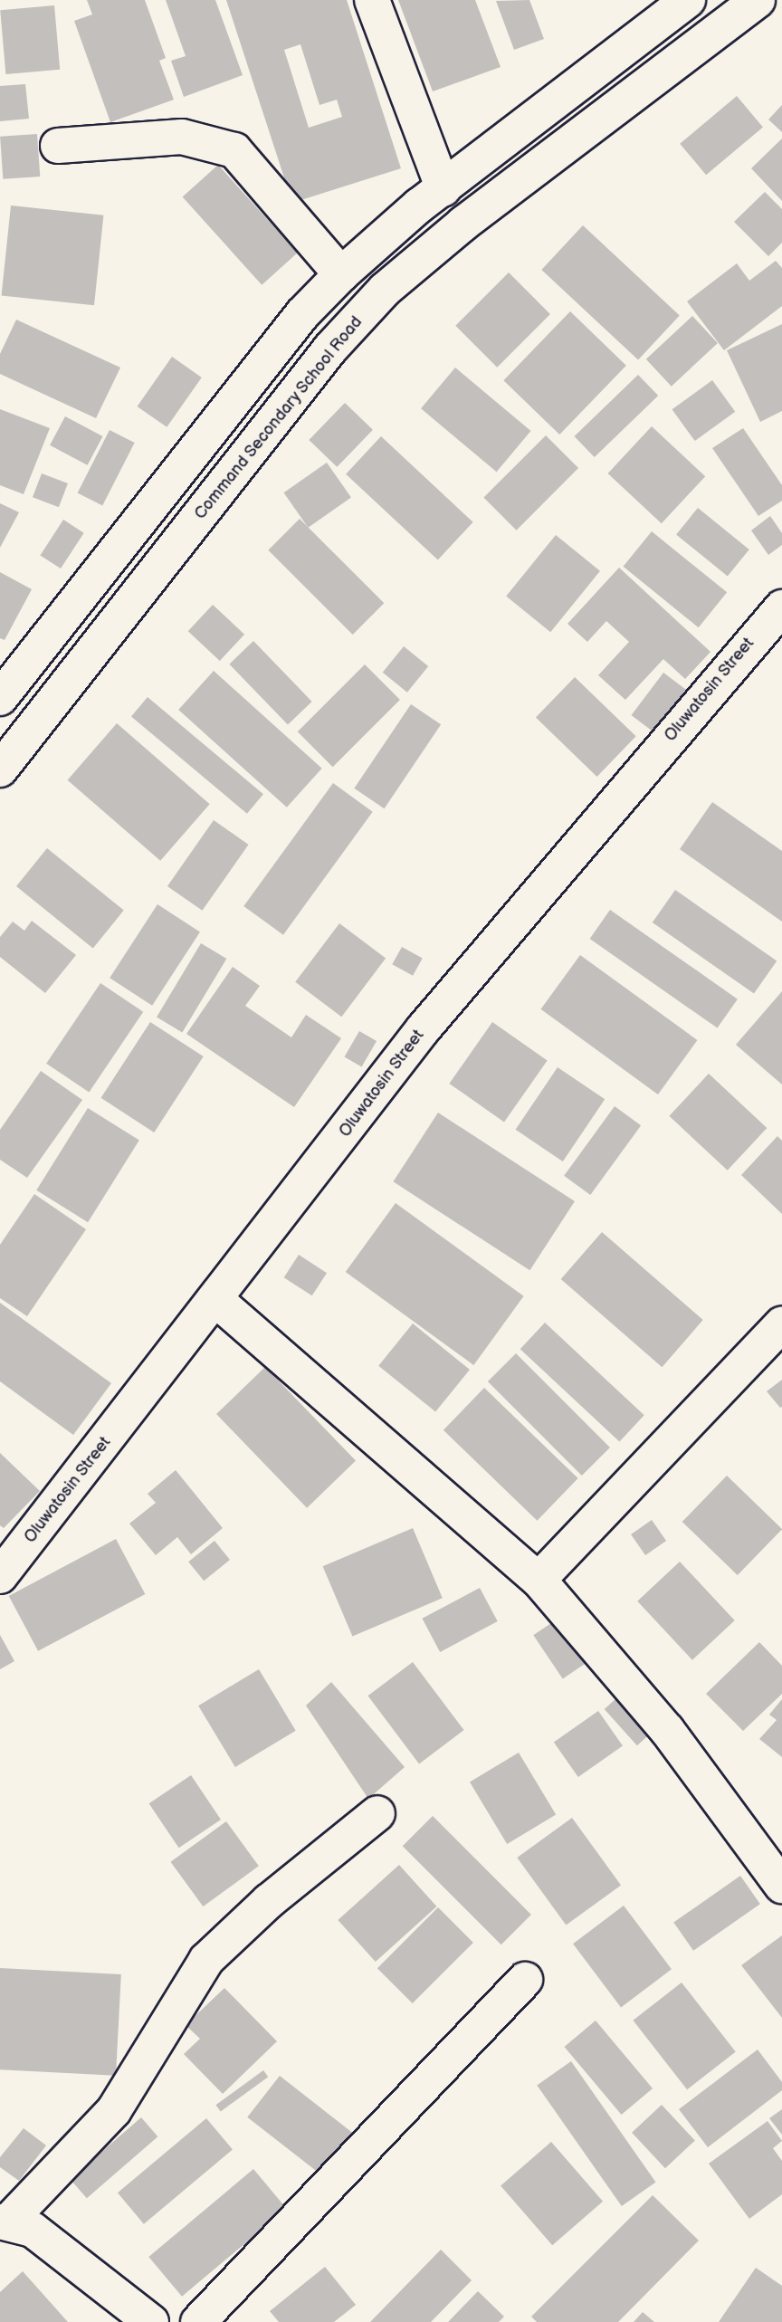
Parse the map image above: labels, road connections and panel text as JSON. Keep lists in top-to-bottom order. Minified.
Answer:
{"streets":{"street":["Command Secondary School Road","Oluwatosin Street"]}}
